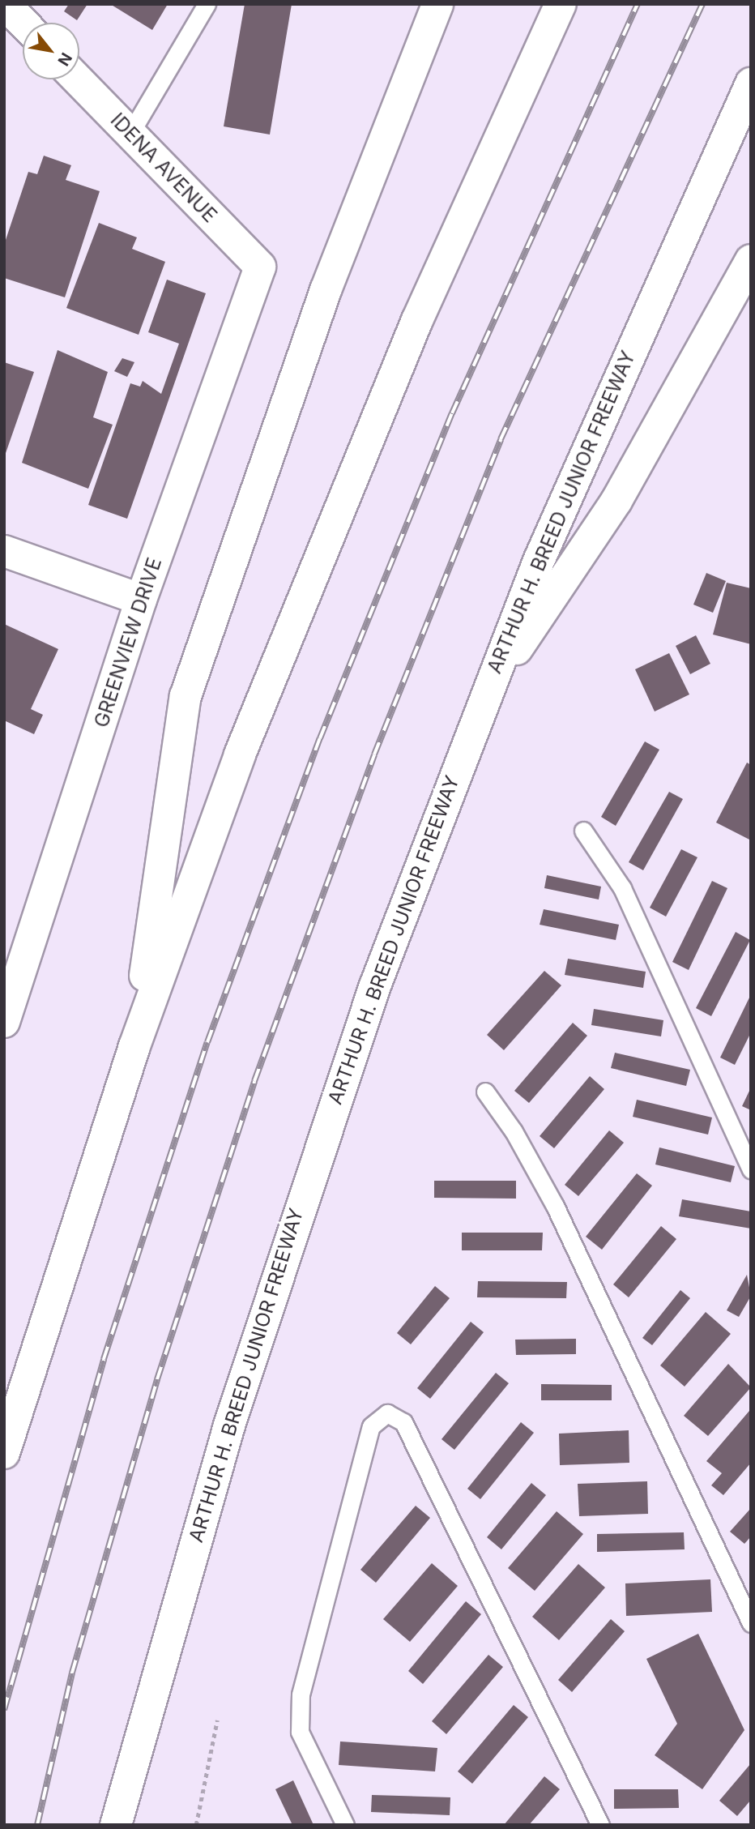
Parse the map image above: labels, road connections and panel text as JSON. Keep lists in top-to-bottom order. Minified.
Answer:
{"streets":{"main road":["IDENA AVENUE","ARTHUR H. BREED JUNIOR FREEWAY","GREENVIEW DRIVE"]},"crossings":[["IDENA AVENUE","GREENVIEW DRIVE"]],"north":"bottom right"}
